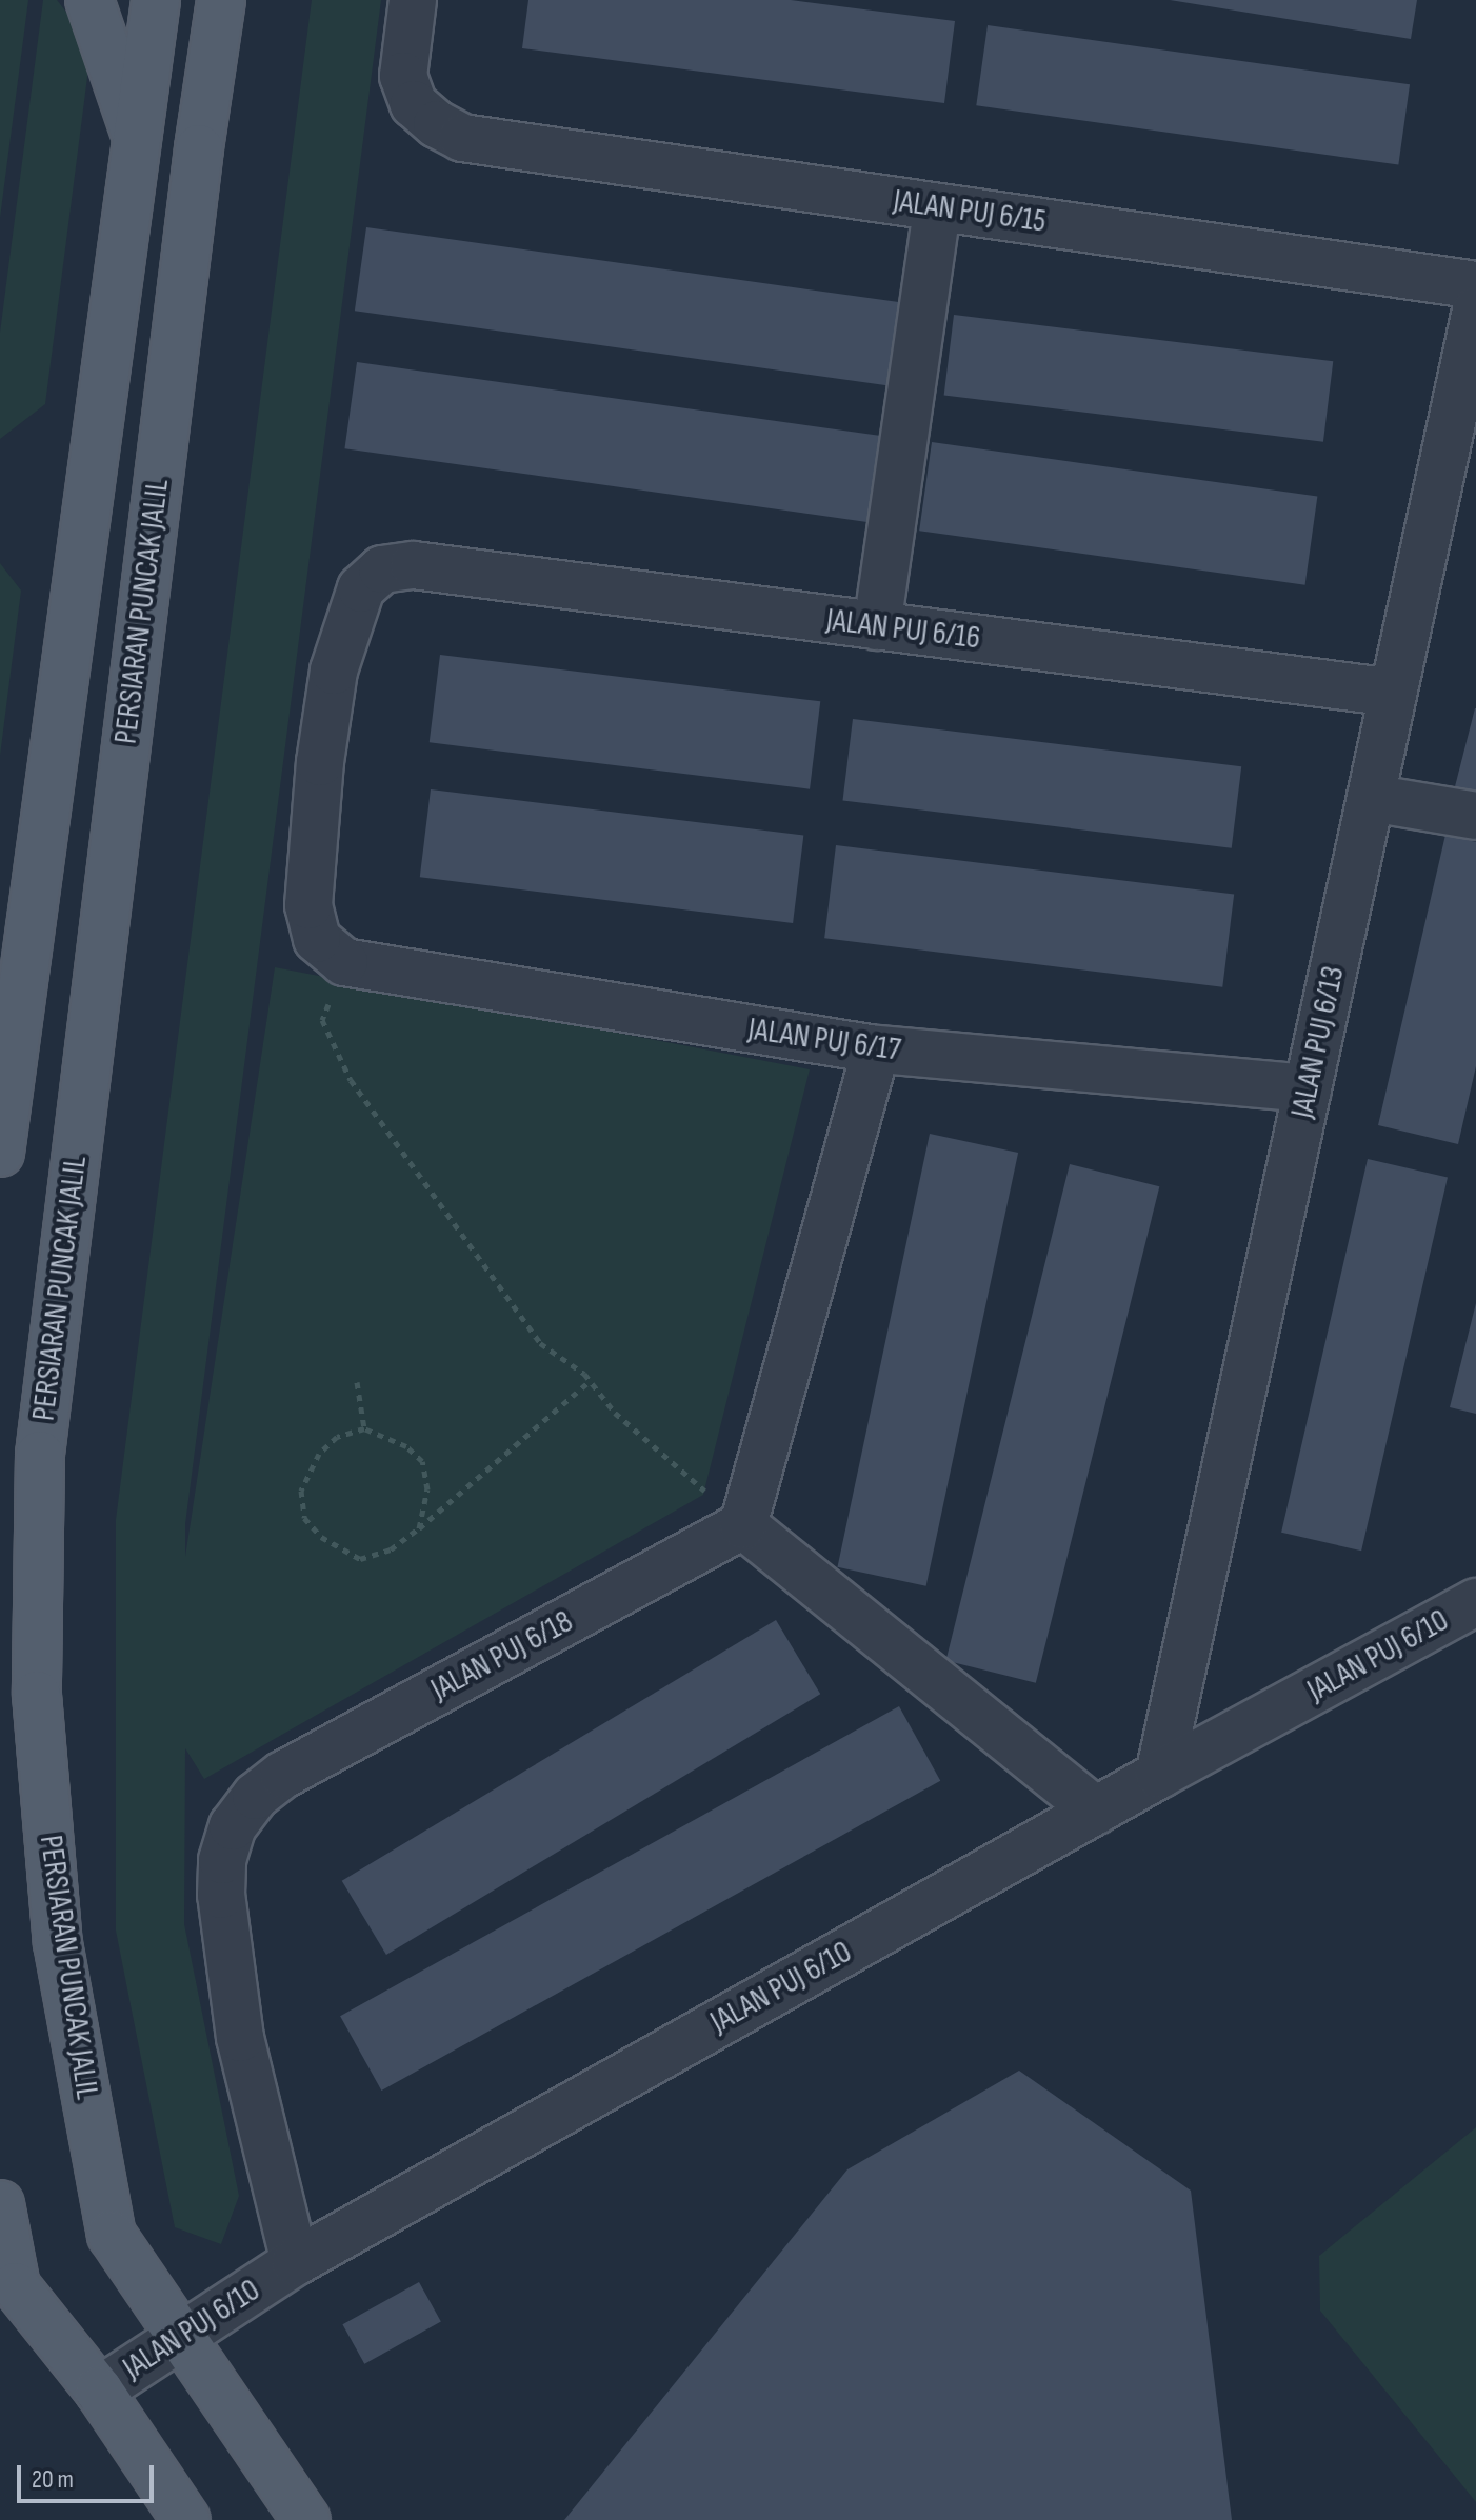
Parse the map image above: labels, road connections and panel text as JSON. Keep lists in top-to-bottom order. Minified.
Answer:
{"streets":{"main road":["PERSIARAN PUNCAK JALIL"],"street":["JALAN PUJ 6/15","JALAN PUJ 6/16","JALAN PUJ 6/17","JALAN PUJ 6/13","JALAN PUJ 6/18","JALAN PUJ 6/10"]},"crossings":[["PERSIARAN PUNCAK JALIL","JALAN PUJ 6/10"],["JALAN PUJ 6/16","JALAN PUJ 6/17"],["JALAN PUJ 6/16","JALAN PUJ 6/13"],["JALAN PUJ 6/17","JALAN PUJ 6/13"],["JALAN PUJ 6/13","JALAN PUJ 6/10"],["JALAN PUJ 6/18","JALAN PUJ 6/10"]],"scale_bar":"20 m"}
